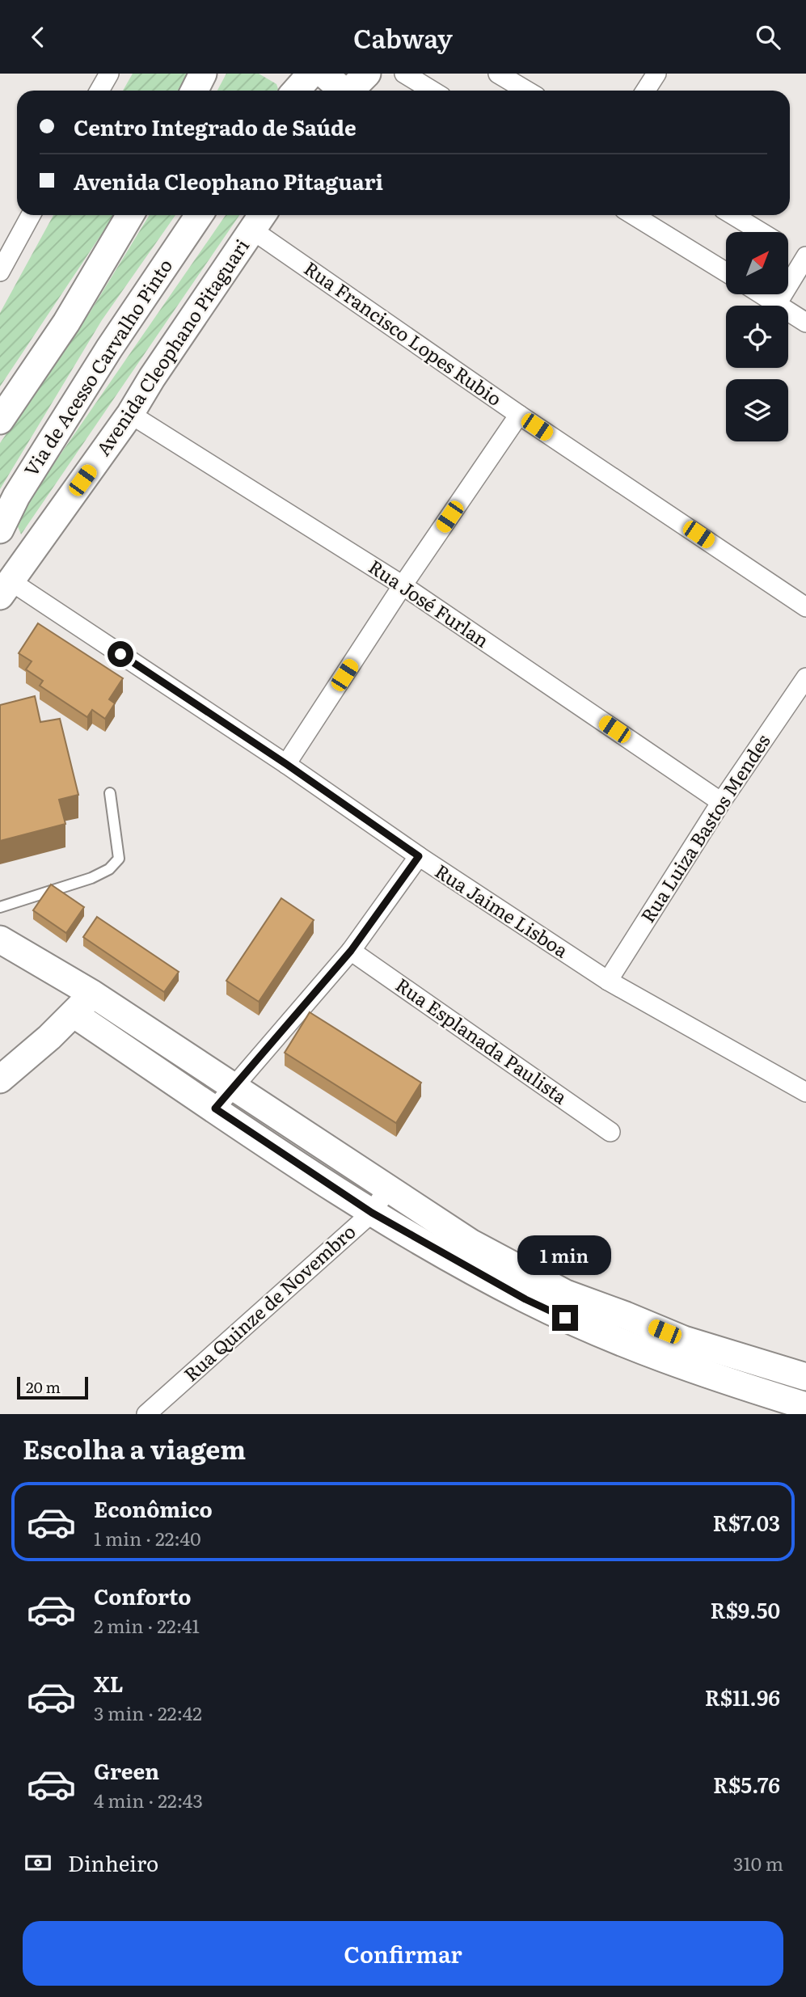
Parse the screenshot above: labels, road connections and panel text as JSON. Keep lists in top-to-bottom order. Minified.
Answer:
{"streets":{"street":["Rua Francisco Lopes Rubio","Avenida Cleophano Pitaguari","Via de Acesso Carvalho Pinto","Rua José Furlan","Rua Luiza Bastos Mendes","Rua Jaime Lisboa","Rua Esplanada Paulista","Rua Quinze de Novembro"]},"crossings":[["Rua Francisco Lopes Rubio","Avenida Cleophano Pitaguari"],["Avenida Cleophano Pitaguari","Rua José Furlan"],["Avenida Cleophano Pitaguari","Rua Jaime Lisboa"],["Rua José Furlan","Rua Luiza Bastos Mendes"],["Rua Luiza Bastos Mendes","Rua Jaime Lisboa"]],"scale_bar":"20 m","north":"top right","page":{"header":"Cabway","banner":["Centro Integrado de Saúde","Avenida Cleophano Pitaguari"],"bubble":"1 min","scale":"20 m","heading":"Escolha a viagem","list":[{"name":"Econômico","note":"1 min · 22:40","value":"R$7.03"},{"name":"Conforto","note":"2 min · 22:41","value":"R$9.50"},{"name":"XL","note":"3 min · 22:42","value":"R$11.96"},{"name":"Green","note":"4 min · 22:43","value":"R$5.76"}],"pay":["Dinheiro","310 m"],"buttons":"Confirmar"}}
